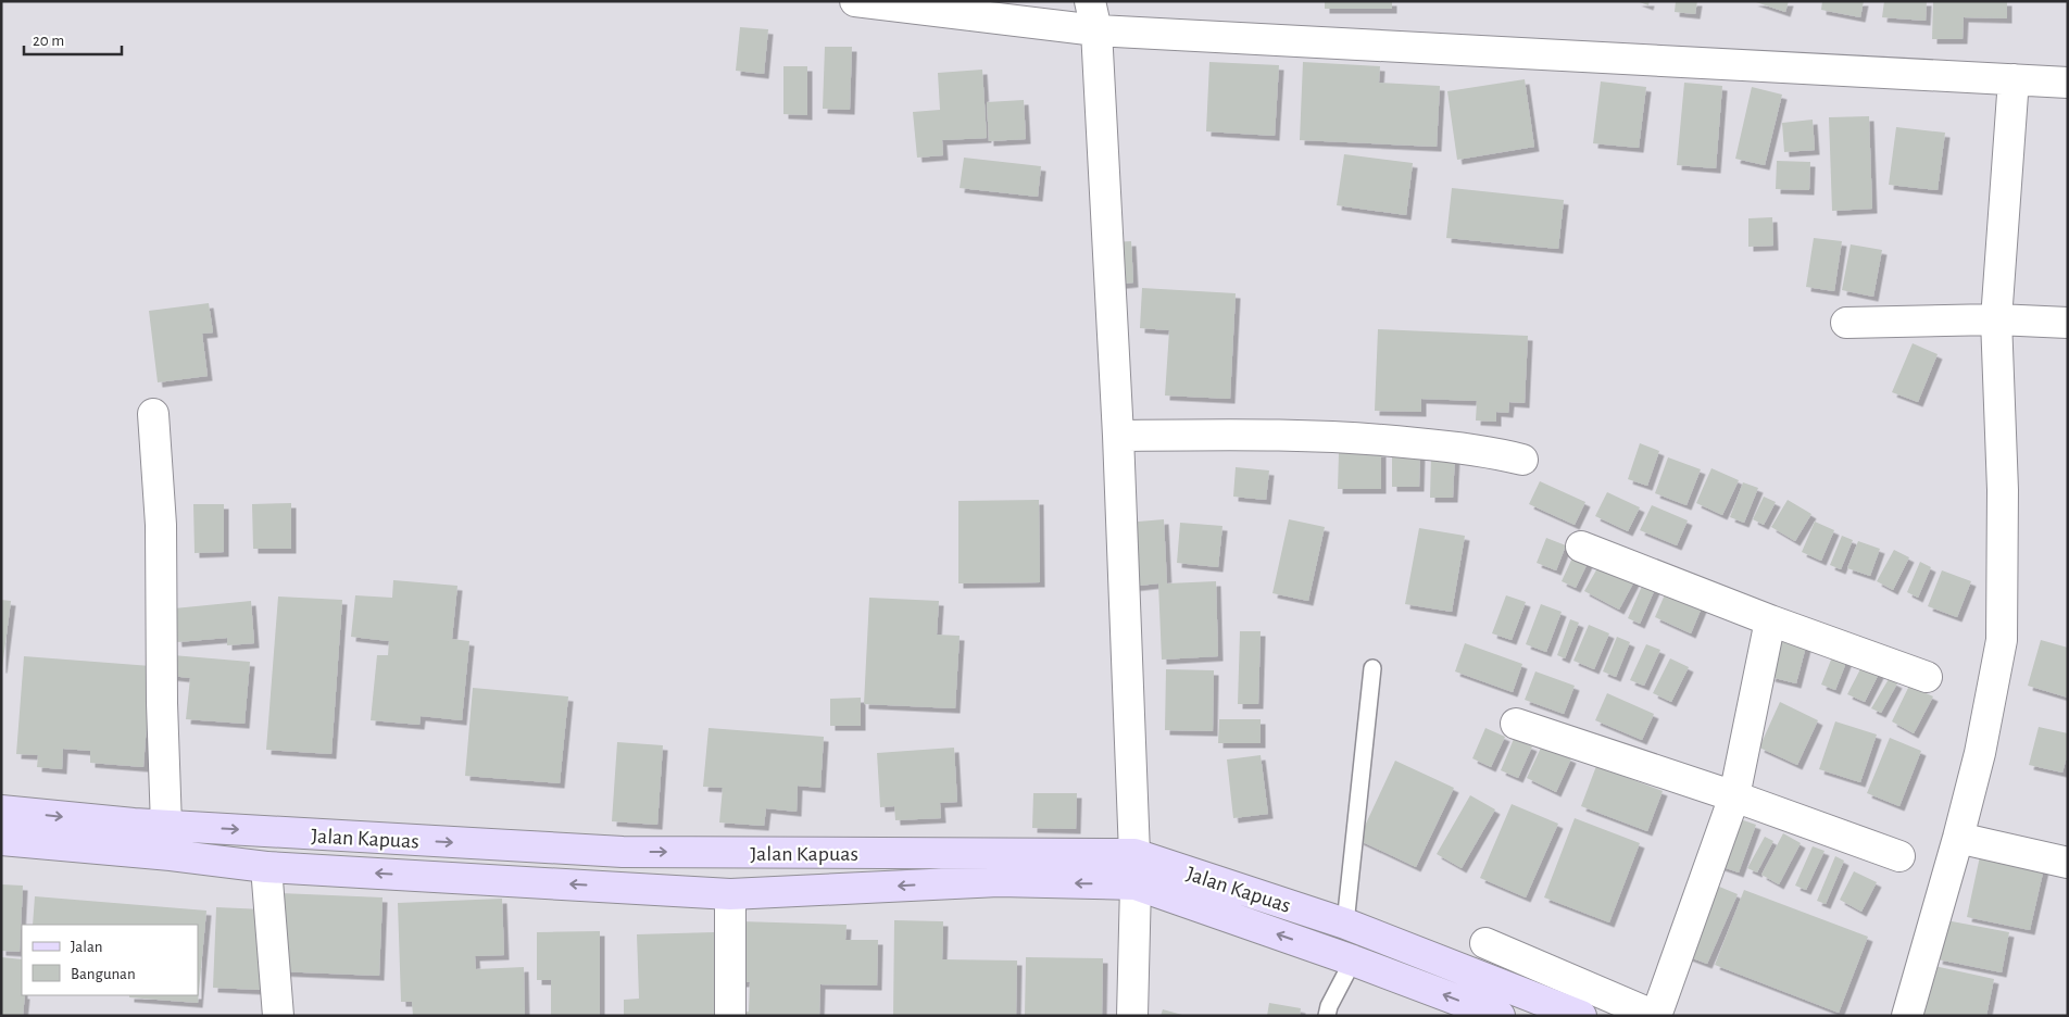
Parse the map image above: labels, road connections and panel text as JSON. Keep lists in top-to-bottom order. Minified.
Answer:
{"streets":{"street":["Jalan Kapuas"]},"legend":["Jalan","Bangunan"],"scale_bar":"20 m"}
